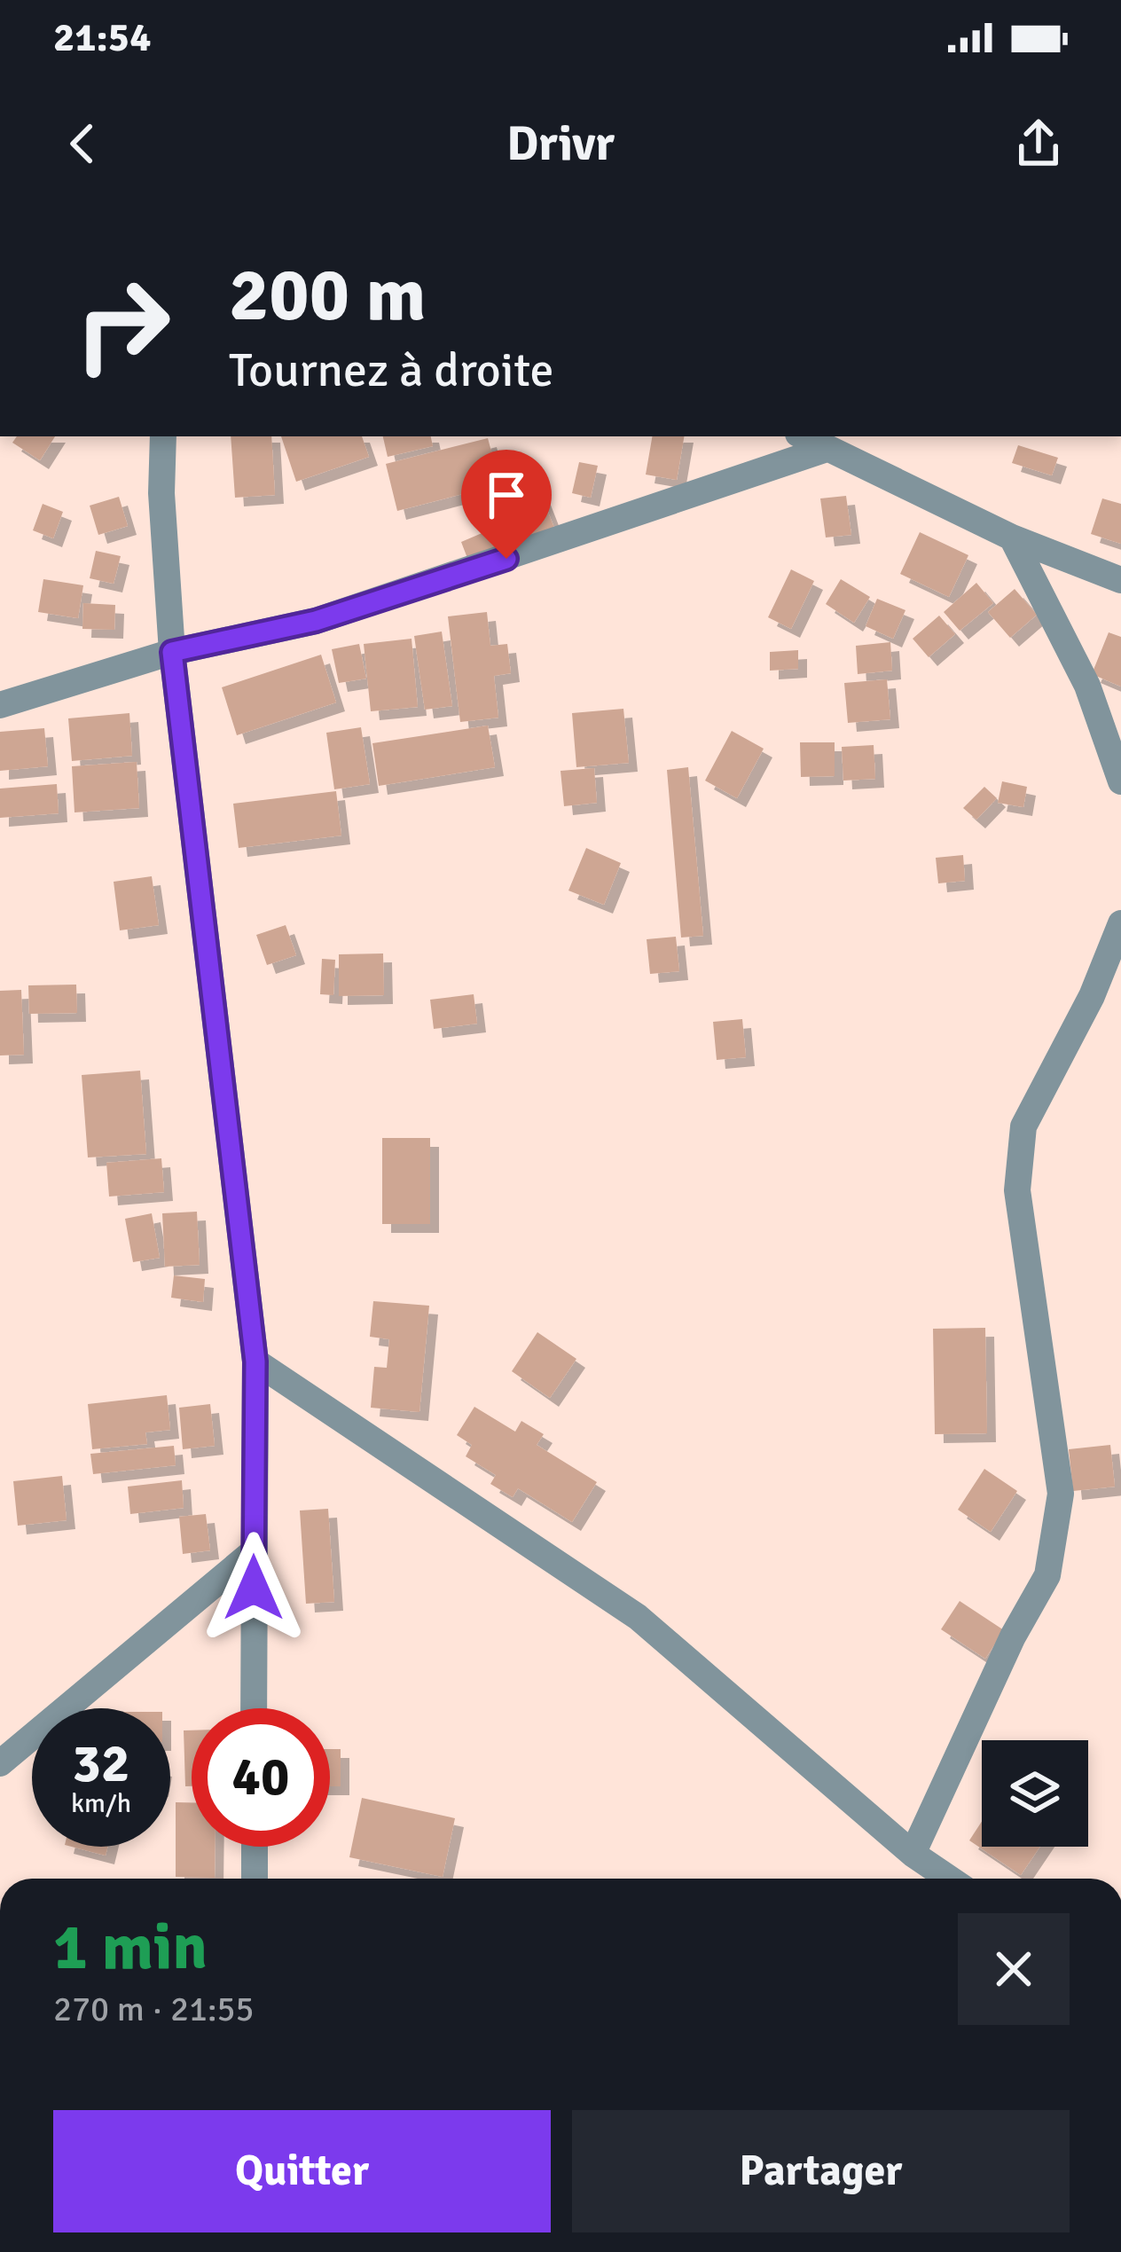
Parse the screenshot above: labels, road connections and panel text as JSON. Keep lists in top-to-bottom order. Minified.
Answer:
{"page":{"status":"21:54","header":"Drivr","turn":["200 m","Tournez à droite"],"speed":"32 km/h","limit":"40","heading":["1 min","270 m · 21:55"],"buttons":["Quitter","Partager"]}}
